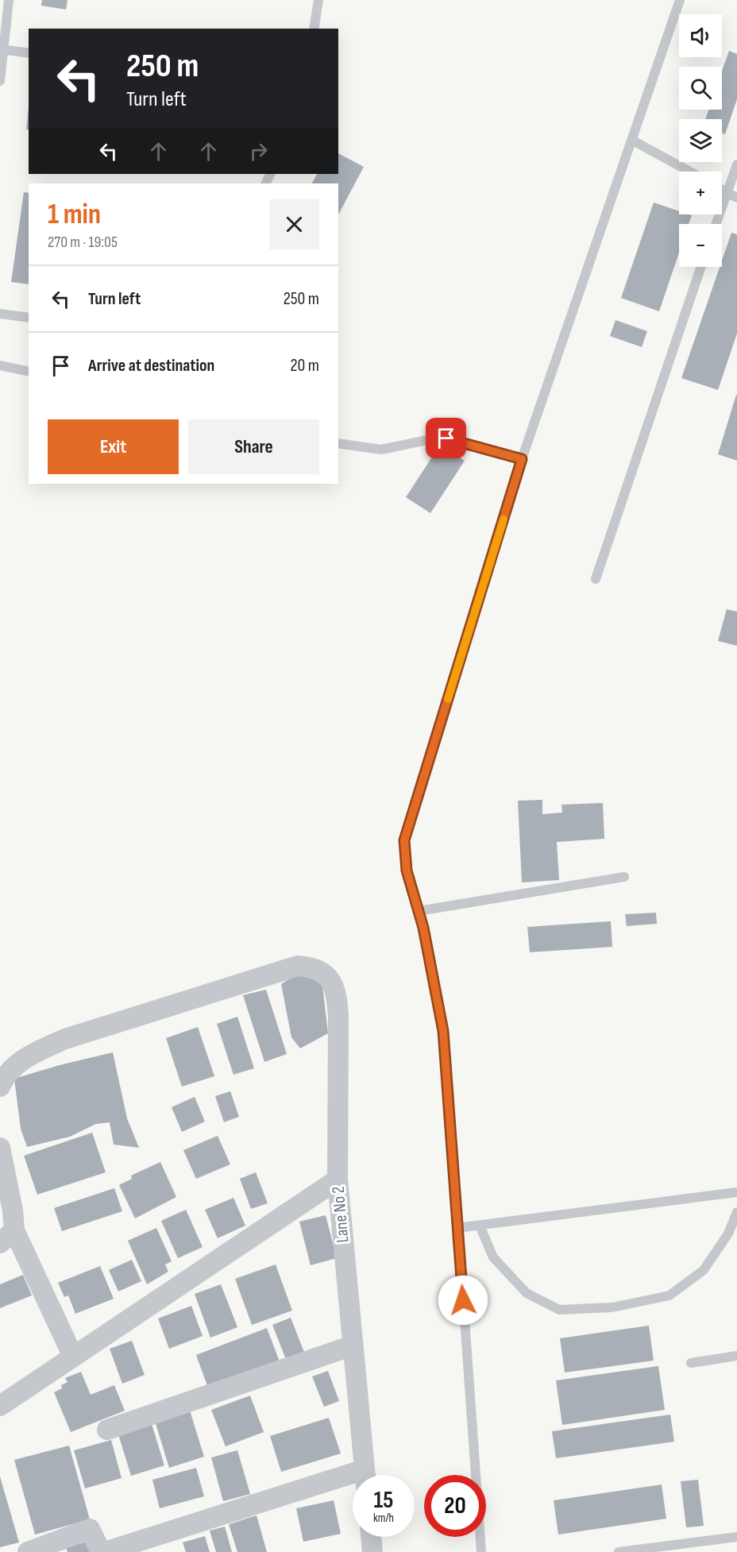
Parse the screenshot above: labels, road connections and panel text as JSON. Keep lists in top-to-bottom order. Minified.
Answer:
{"streets":{"street":["Lane No 2"]},"page":{"map_buttons":["+","−"],"turn":["250 m","Turn left"],"heading":["1 min","270 m · 19:05"],"list":[{"name":"Turn left","value":"250 m"},{"name":"Arrive at destination","value":"20 m"}],"buttons":["Exit","Share"],"speed":"15 km/h","limit":"20"}}
